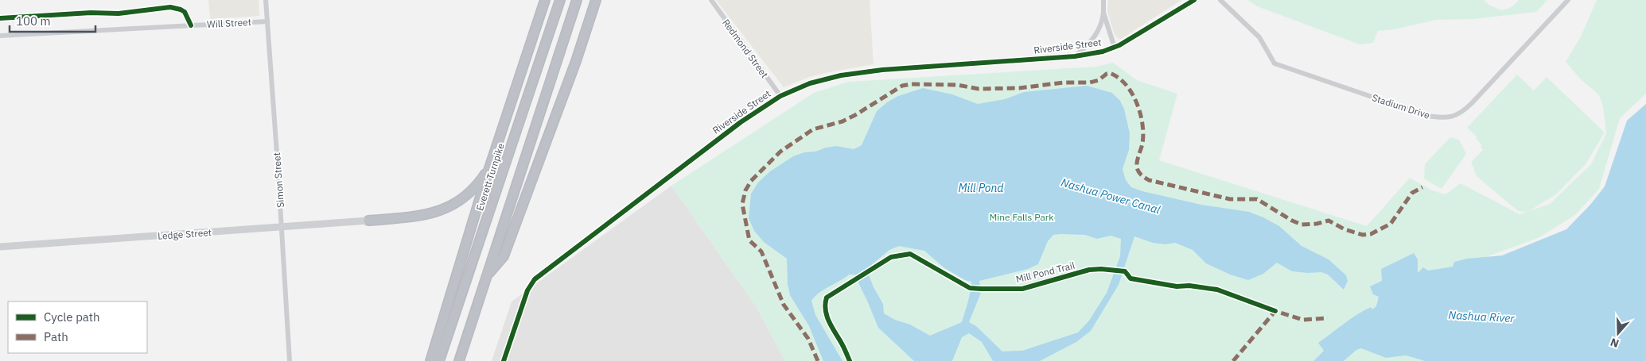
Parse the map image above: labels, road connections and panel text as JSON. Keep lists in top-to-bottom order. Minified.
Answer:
{"streets":{"highway":["Everett Turnpike"],"street":["Will Street","Riverside Street","Redmond Street","Stadium Drive","Simon Street","Ledge Street"],"cycle path":["Mill Pond Trail"]},"crossings":[["Will Street","Simon Street"],["Riverside Street","Redmond Street"],["Simon Street","Ledge Street"]],"water":["Mill Pond","Nashua Power Canal","Nashua River"],"parks":["Mine Falls Park"],"legend":["Cycle path","Path"],"scale_bar":"100 m","north":"bottom"}
